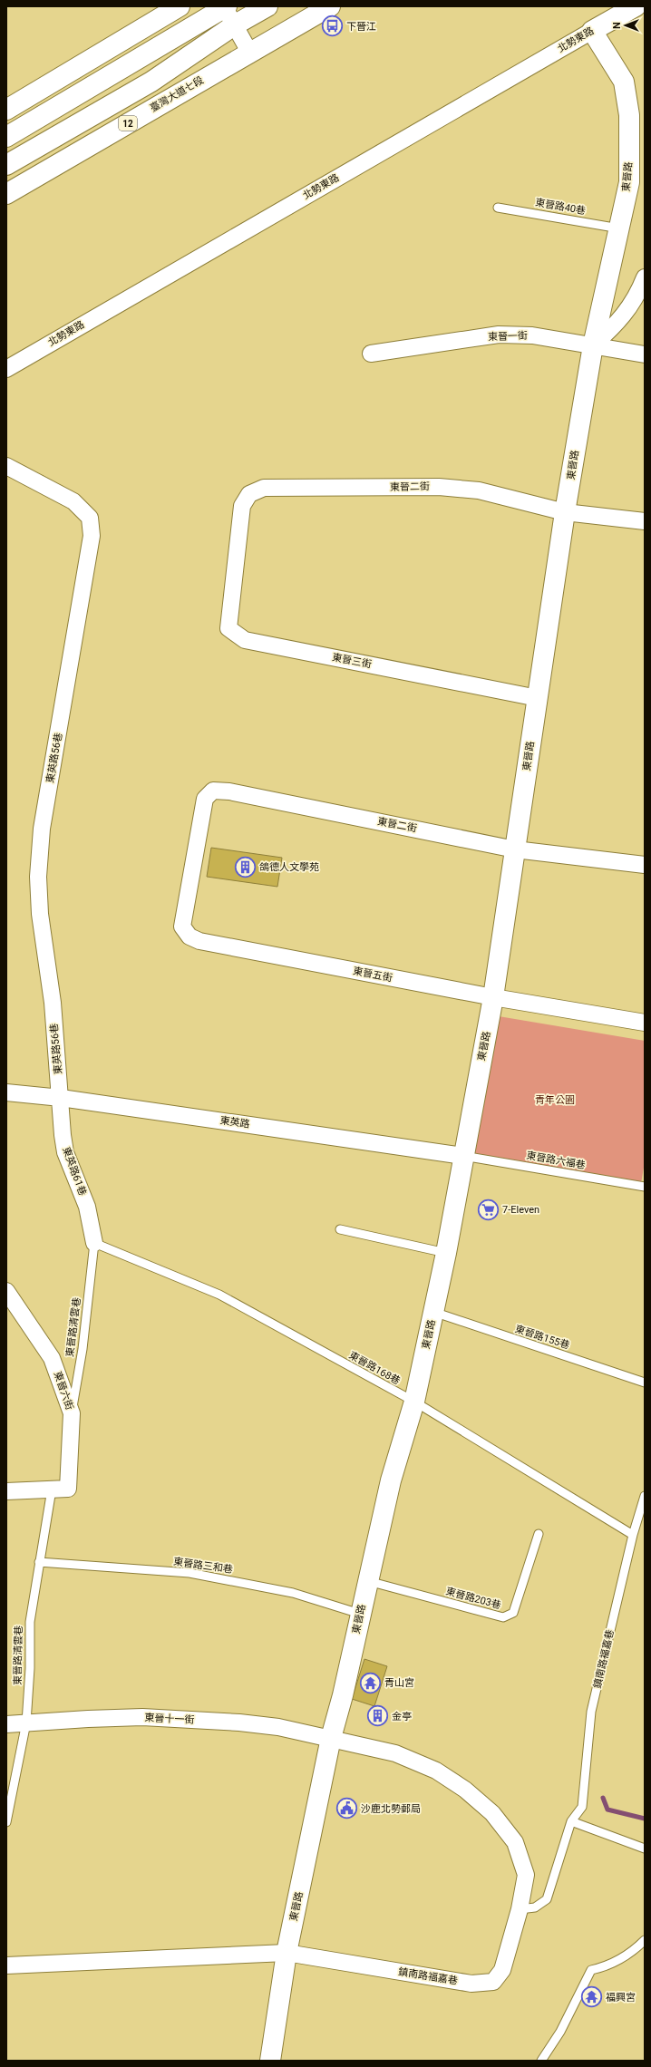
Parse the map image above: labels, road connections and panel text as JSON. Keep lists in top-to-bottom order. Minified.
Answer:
{"streets":{"street":["北勢東路","臺灣大道七段","12","東晉路","東晉一街","東晉二街","東晉三街","東英路56巷","東晉五街","東英路","東英路61巷","東晉六街","鎮南路福嘉巷","東晉十一街"],"lane":["東晉路40巷","東晉路六福巷","東晉路清雲巷","東晉路155巷","東晉路168巷","東晉路三和巷","東晉路203巷"]},"crossings":[["北勢東路","東晉路"],["東晉路","東晉路40巷"],["東晉路","東晉一街"],["東晉路","東晉二街"],["東晉路","東晉三街"],["東晉路","東晉五街"],["東晉路","東英路"],["東晉路","東晉路六福巷"],["東晉路","東晉路155巷"],["東晉路","東晉路168巷"],["東晉路","東晉路三和巷"],["東晉路","東晉路203巷"],["東晉路","鎮南路福嘉巷"],["東晉路","東晉十一街"],["東晉二街","東晉三街"],["東晉二街","東晉五街"],["東英路56巷","東英路"],["東英路56巷","東英路61巷"],["東英路","東晉路六福巷"],["東英路","東英路61巷"],["東英路61巷","東晉路清雲巷"],["東英路61巷","東晉路168巷"],["東晉路清雲巷","東晉路168巷"],["東晉路清雲巷","東晉六街"],["東晉路清雲巷","東晉路三和巷"],["東晉路清雲巷","東晉十一街"],["東晉路168巷","鎮南路福嘉巷"],["鎮南路福嘉巷","東晉十一街"]],"parks":["青年公園"],"places":{"bus stop":["下晉江"],"building":["鴿德人文學苑","金亭"],"supermarket":["7-Eleven"],"temple":["青山宮","福興宮"],"public building":["沙鹿北勢郵局"]},"north":"left"}
